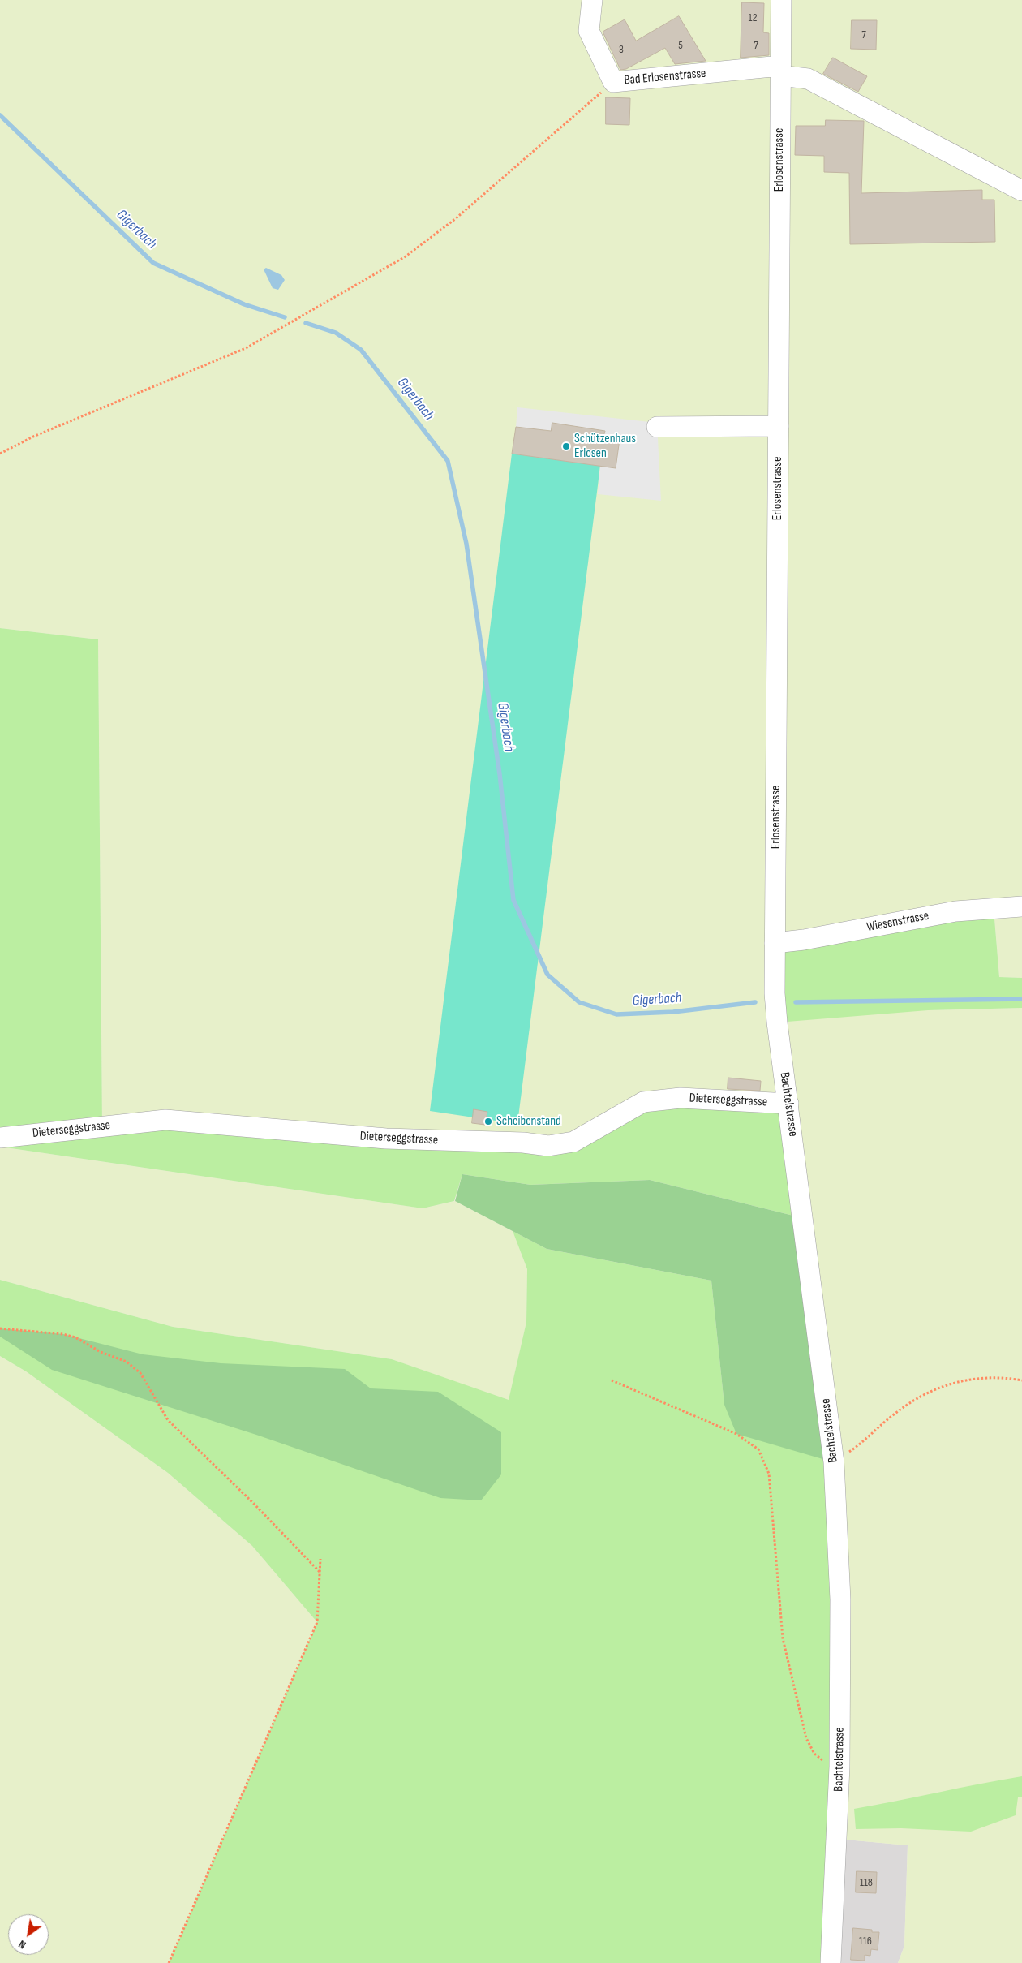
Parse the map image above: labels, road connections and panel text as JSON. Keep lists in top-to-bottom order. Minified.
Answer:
{"streets":{"street":["Bad Erlosenstrasse","Erlosenstrasse","Wiesenstrasse","Dieterseggstrasse","Bachtelstrasse"]},"crossings":[["Bad Erlosenstrasse","Erlosenstrasse"],["Erlosenstrasse","Bachtelstrasse"],["Wiesenstrasse","Bachtelstrasse"],["Dieterseggstrasse","Bachtelstrasse"]],"water":["Gigerbach"],"places":["Schützenhaus Erlosen","Scheibenstand"],"house_numbers":["12","7","5","7","3","118","116"],"north":"bottom left"}
